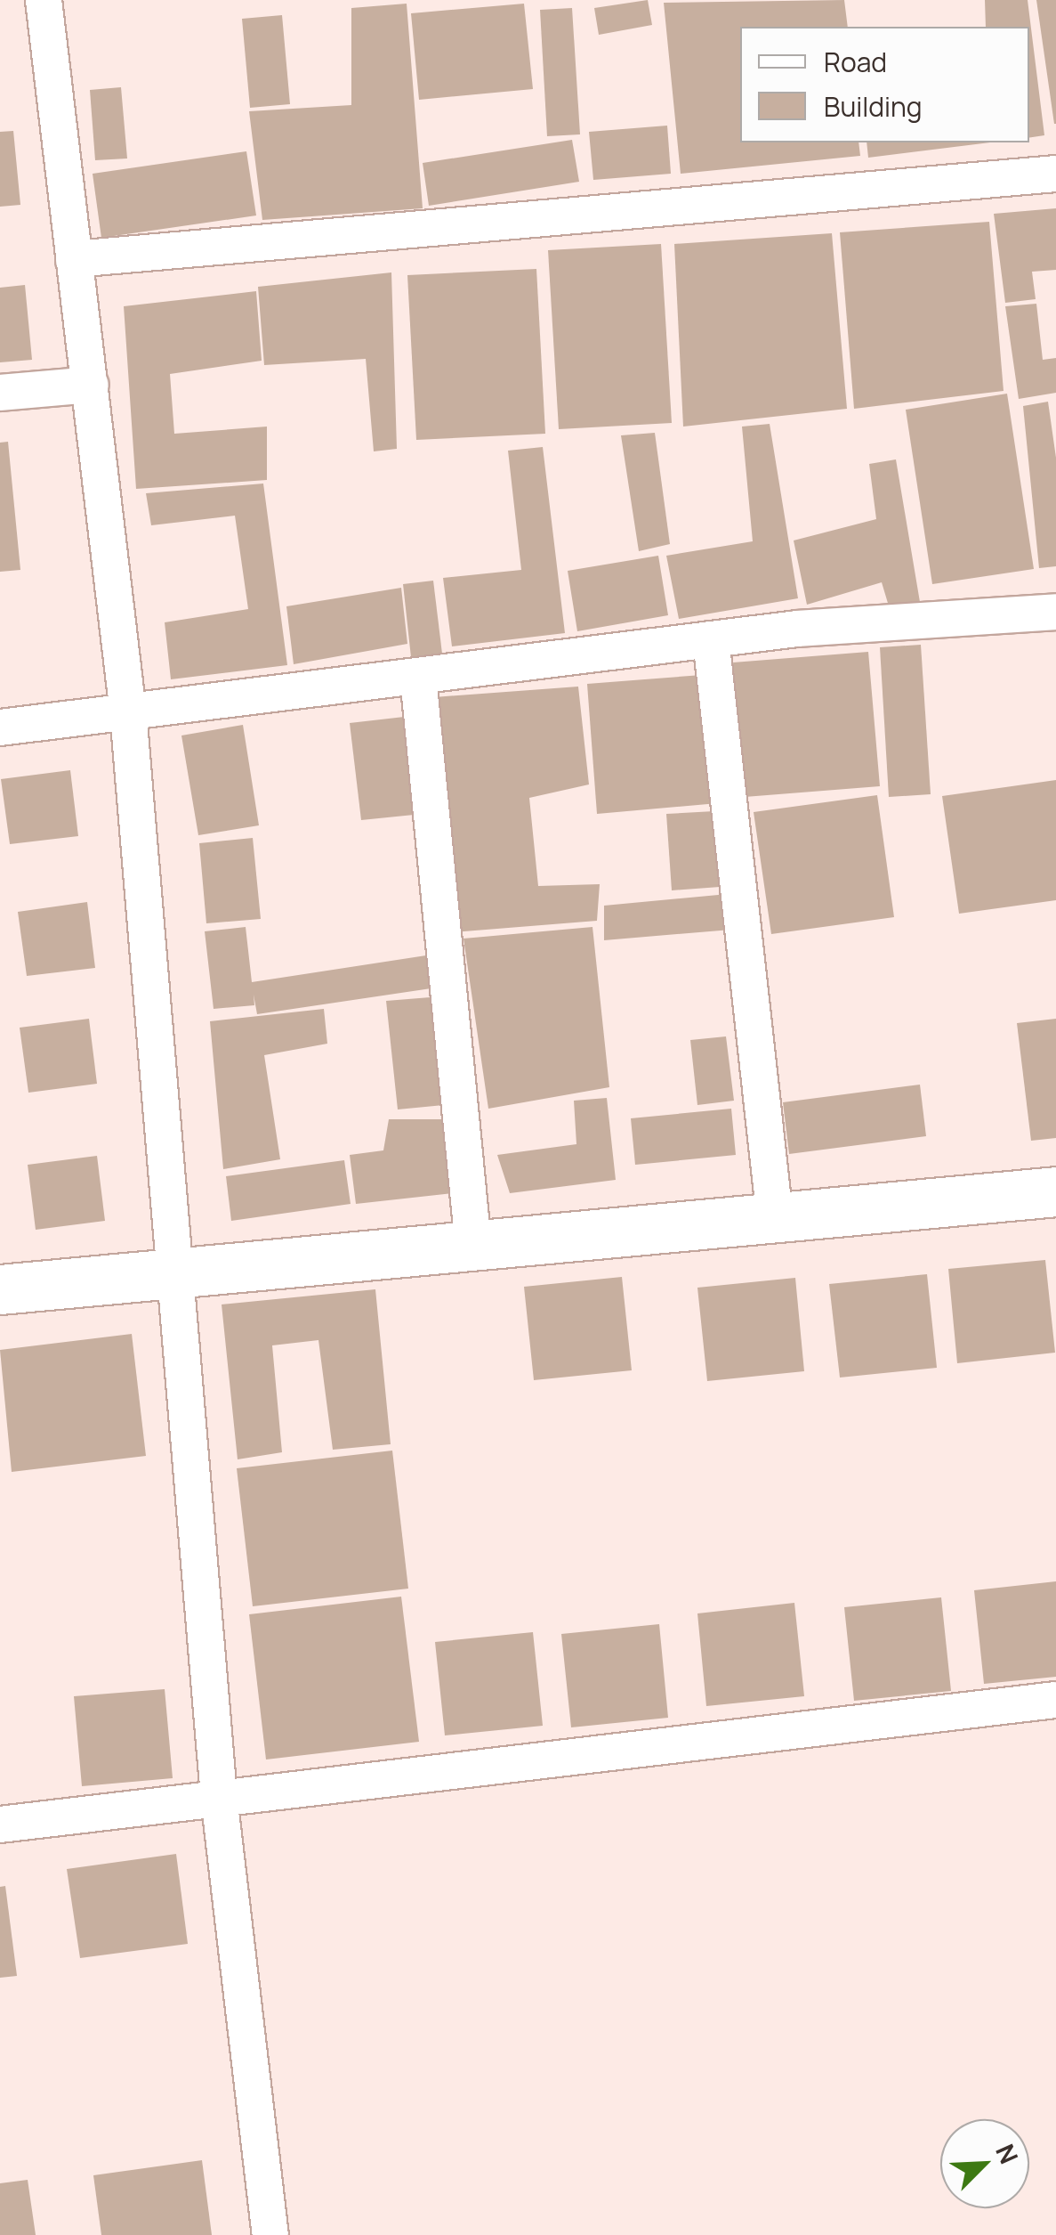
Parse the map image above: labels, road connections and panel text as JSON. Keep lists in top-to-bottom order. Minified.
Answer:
{"legend":["Road","Building"],"north":"top right"}
